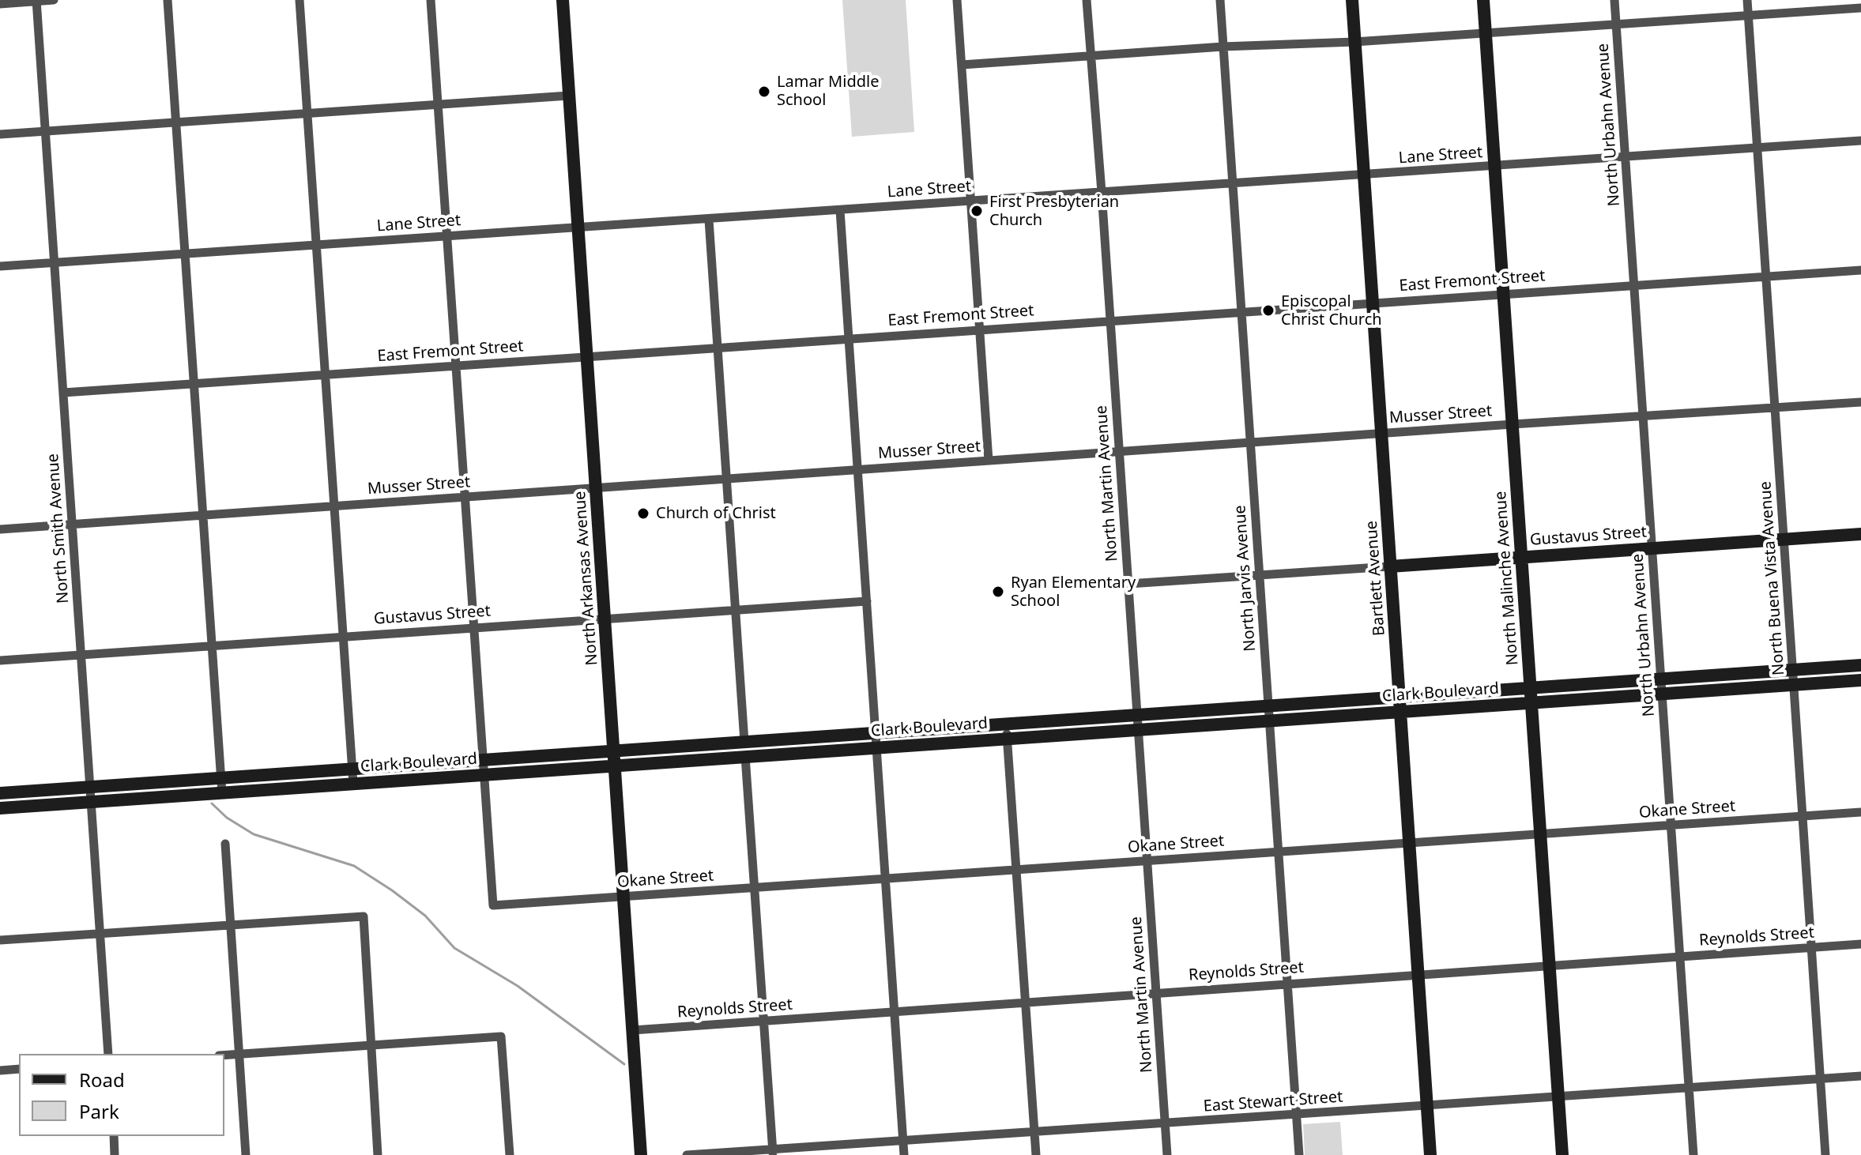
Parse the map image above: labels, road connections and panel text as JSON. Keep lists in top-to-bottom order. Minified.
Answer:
{"streets":{"main road":["Gustavus Street","North Arkansas Avenue","Bartlett Avenue","North Malinche Avenue","Clark Boulevard"],"street":["North Urbahn Avenue","Lane Street","East Fremont Street","Musser Street","North Martin Avenue","North Smith Avenue","North Jarvis Avenue","North Buena Vista Avenue","Okane Street","Reynolds Street","East Stewart Street"]},"crossings":[["North Urbahn Avenue","Lane Street"],["North Urbahn Avenue","East Fremont Street"],["North Urbahn Avenue","Musser Street"],["North Urbahn Avenue","Gustavus Street"],["North Urbahn Avenue","Clark Boulevard"],["North Urbahn Avenue","Okane Street"],["North Urbahn Avenue","Reynolds Street"],["North Urbahn Avenue","East Stewart Street"],["Lane Street","North Martin Avenue"],["Lane Street","North Smith Avenue"],["Lane Street","North Arkansas Avenue"],["Lane Street","North Jarvis Avenue"],["Lane Street","Bartlett Avenue"],["Lane Street","North Malinche Avenue"],["Lane Street","North Buena Vista Avenue"],["East Fremont Street","North Martin Avenue"],["East Fremont Street","North Smith Avenue"],["East Fremont Street","North Arkansas Avenue"],["East Fremont Street","North Jarvis Avenue"],["East Fremont Street","Bartlett Avenue"],["East Fremont Street","North Malinche Avenue"],["East Fremont Street","North Buena Vista Avenue"],["Musser Street","North Martin Avenue"],["Musser Street","North Smith Avenue"],["Musser Street","North Arkansas Avenue"],["Musser Street","North Jarvis Avenue"],["Musser Street","Bartlett Avenue"],["Musser Street","North Malinche Avenue"],["Musser Street","North Buena Vista Avenue"],["North Martin Avenue","Gustavus Street"],["North Martin Avenue","Clark Boulevard"],["North Martin Avenue","Okane Street"],["North Martin Avenue","Reynolds Street"],["North Martin Avenue","East Stewart Street"],["North Smith Avenue","Gustavus Street"],["North Smith Avenue","Clark Boulevard"],["Gustavus Street","North Arkansas Avenue"],["Gustavus Street","North Jarvis Avenue"],["Gustavus Street","Bartlett Avenue"],["Gustavus Street","North Malinche Avenue"],["Gustavus Street","North Buena Vista Avenue"],["North Arkansas Avenue","Clark Boulevard"],["North Arkansas Avenue","Okane Street"],["North Arkansas Avenue","Reynolds Street"],["North Jarvis Avenue","Clark Boulevard"],["North Jarvis Avenue","Okane Street"],["North Jarvis Avenue","Reynolds Street"],["North Jarvis Avenue","East Stewart Street"],["Bartlett Avenue","Clark Boulevard"],["Bartlett Avenue","Okane Street"],["Bartlett Avenue","Reynolds Street"],["Bartlett Avenue","East Stewart Street"],["North Malinche Avenue","Clark Boulevard"],["North Malinche Avenue","Okane Street"],["North Malinche Avenue","Reynolds Street"],["North Malinche Avenue","East Stewart Street"],["North Buena Vista Avenue","Clark Boulevard"],["North Buena Vista Avenue","Okane Street"],["North Buena Vista Avenue","Reynolds Street"],["North Buena Vista Avenue","East Stewart Street"],["Clark Boulevard","Okane Street"]],"places":["Lamar Middle School","First Presbyterian Church","Episcopal Christ Church","Church of Christ","Ryan Elementary School"],"legend":["Road","Park"]}
